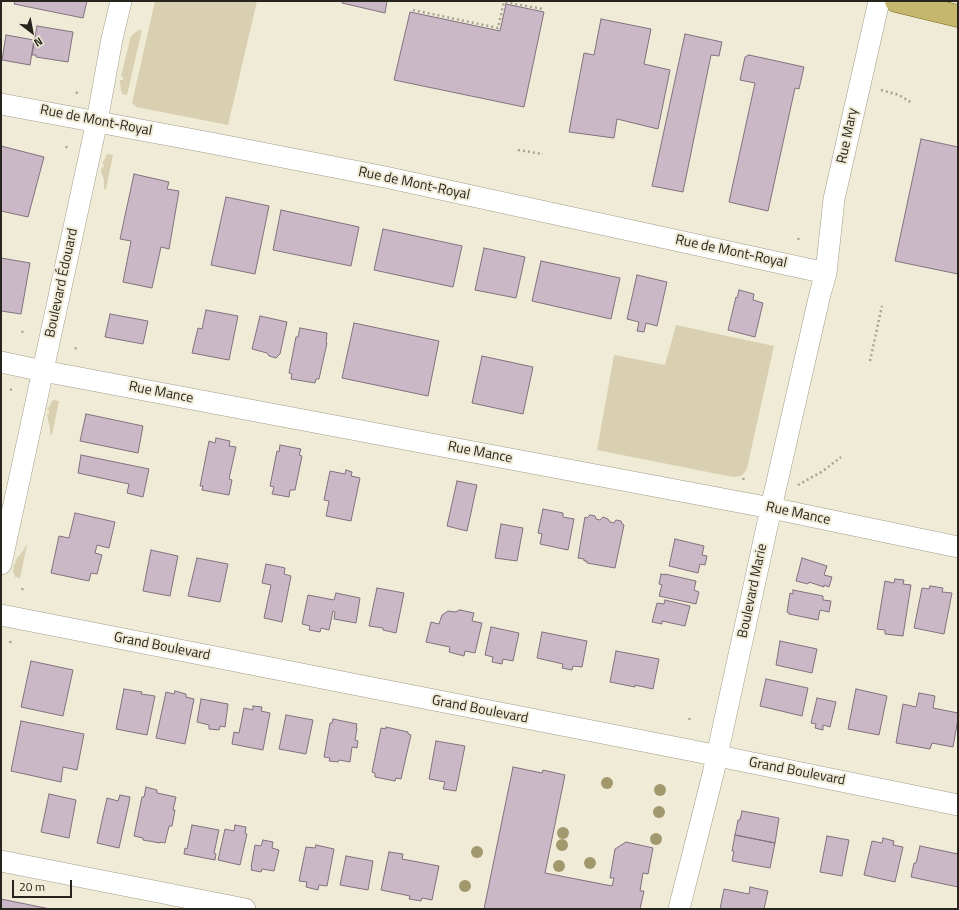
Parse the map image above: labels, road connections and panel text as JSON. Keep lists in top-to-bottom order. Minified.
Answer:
{"streets":{"street":["Rue de Mont-Royal","Rue Mary","Boulevard Édouard","Rue Mance","Boulevard Marie","Grand Boulevard"]},"crossings":[["Rue de Mont-Royal","Rue Mary"],["Rue de Mont-Royal","Boulevard Édouard"],["Rue de Mont-Royal","Boulevard Marie"],["Rue Mary","Boulevard Marie"],["Boulevard Édouard","Rue Mance"],["Rue Mance","Boulevard Marie"],["Boulevard Marie","Grand Boulevard"]],"scale_bar":"20 m","north":"bottom right"}
